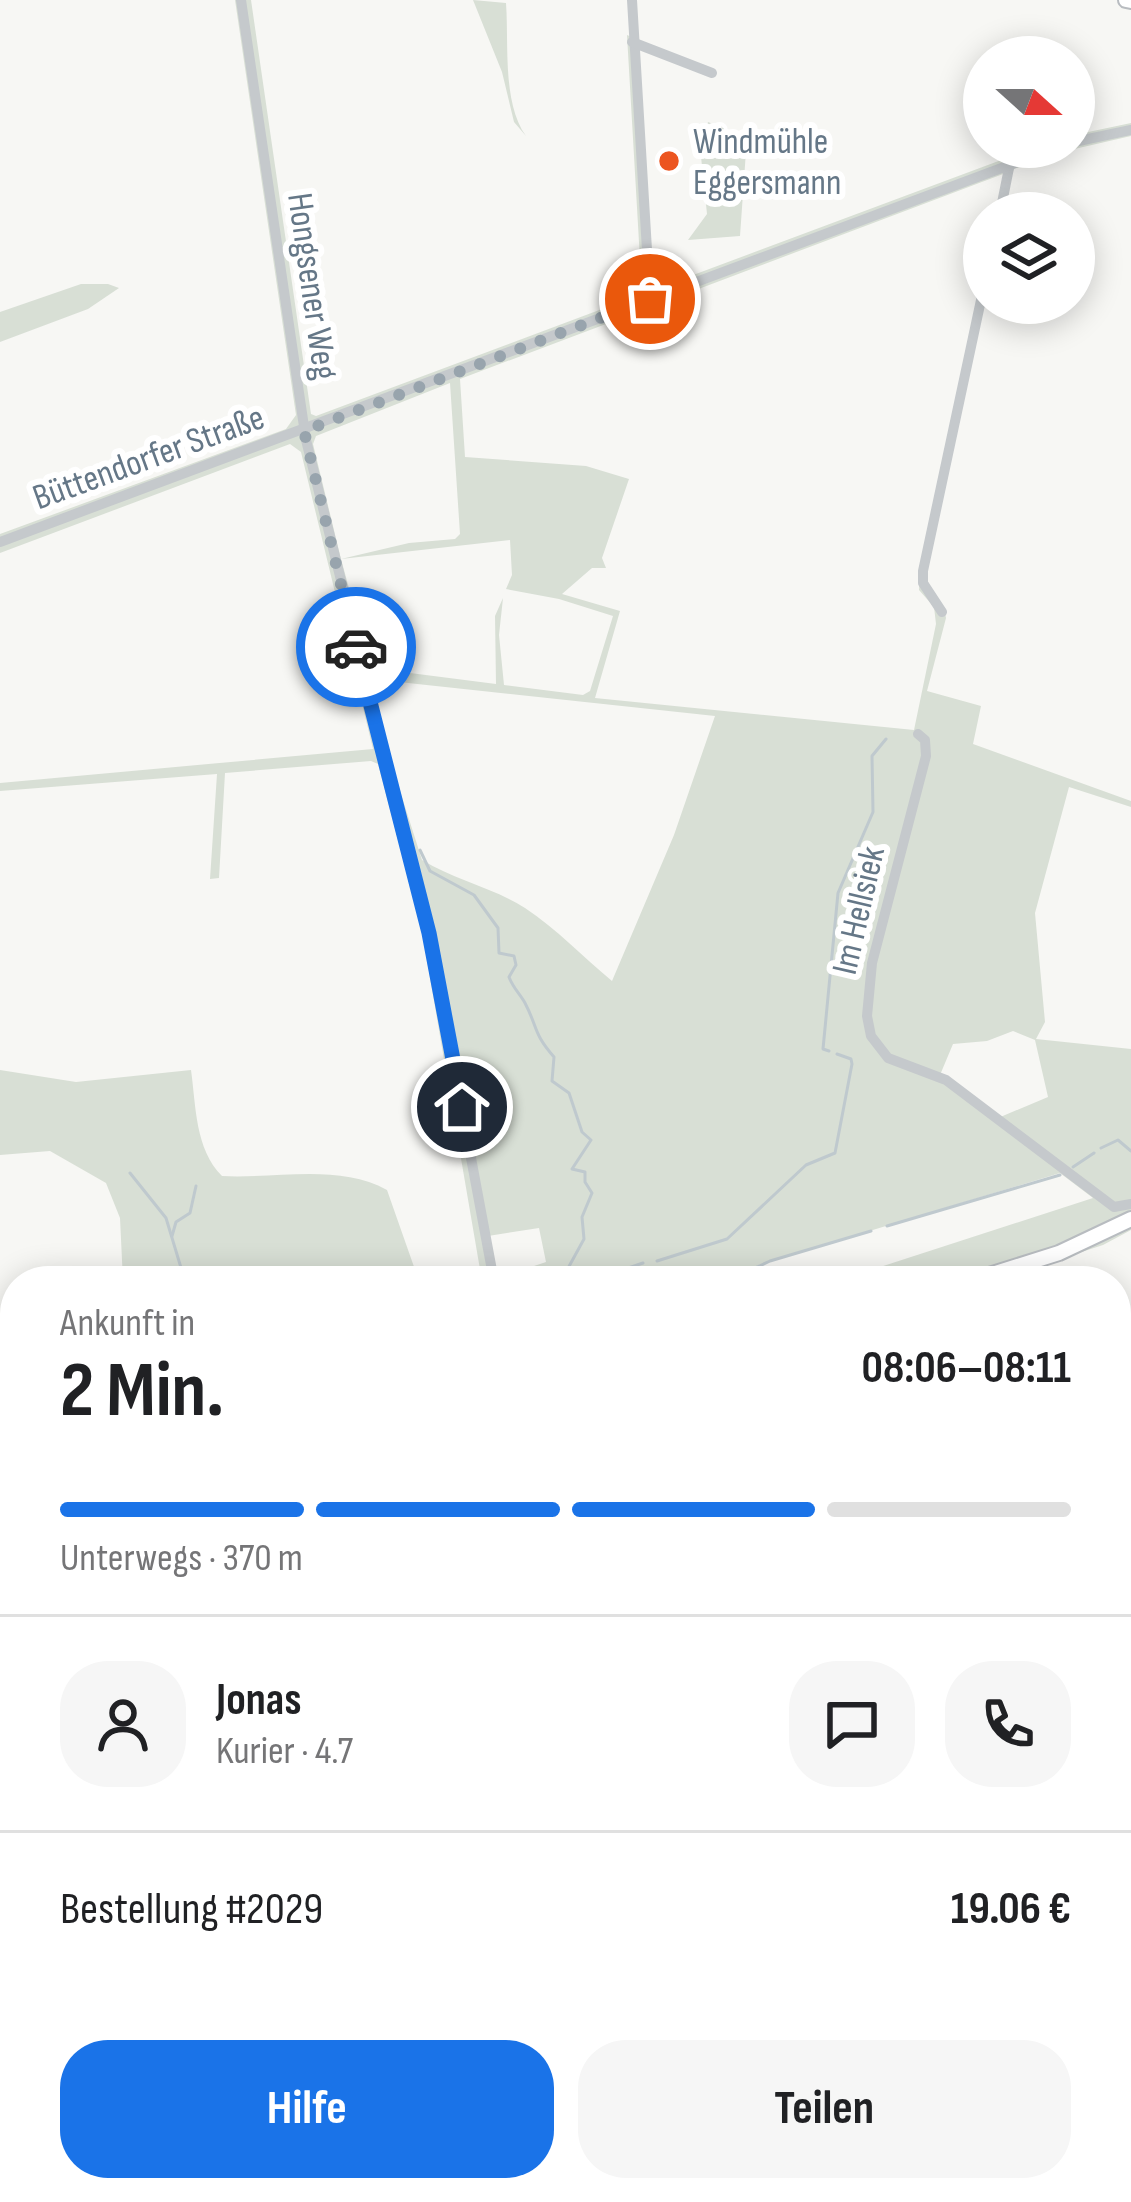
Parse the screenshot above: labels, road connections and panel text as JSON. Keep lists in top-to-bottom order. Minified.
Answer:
{"streets":{"street":["Hongsener Weg","Büttendorfer Straße","Im Hellsiek"]},"crossings":[["Hongsener Weg","Büttendorfer Straße"]],"places":["Windmühle Eggersmann"],"north":"right","page":{"heading":["2 Min.","Ankunft in","08:06–08:11"],"panel":["Jonas","Kurier · 4.7","Bestellung #2029","19.06 €"],"bar":"Unterwegs · 370 m","buttons":["Hilfe","Teilen"]}}
